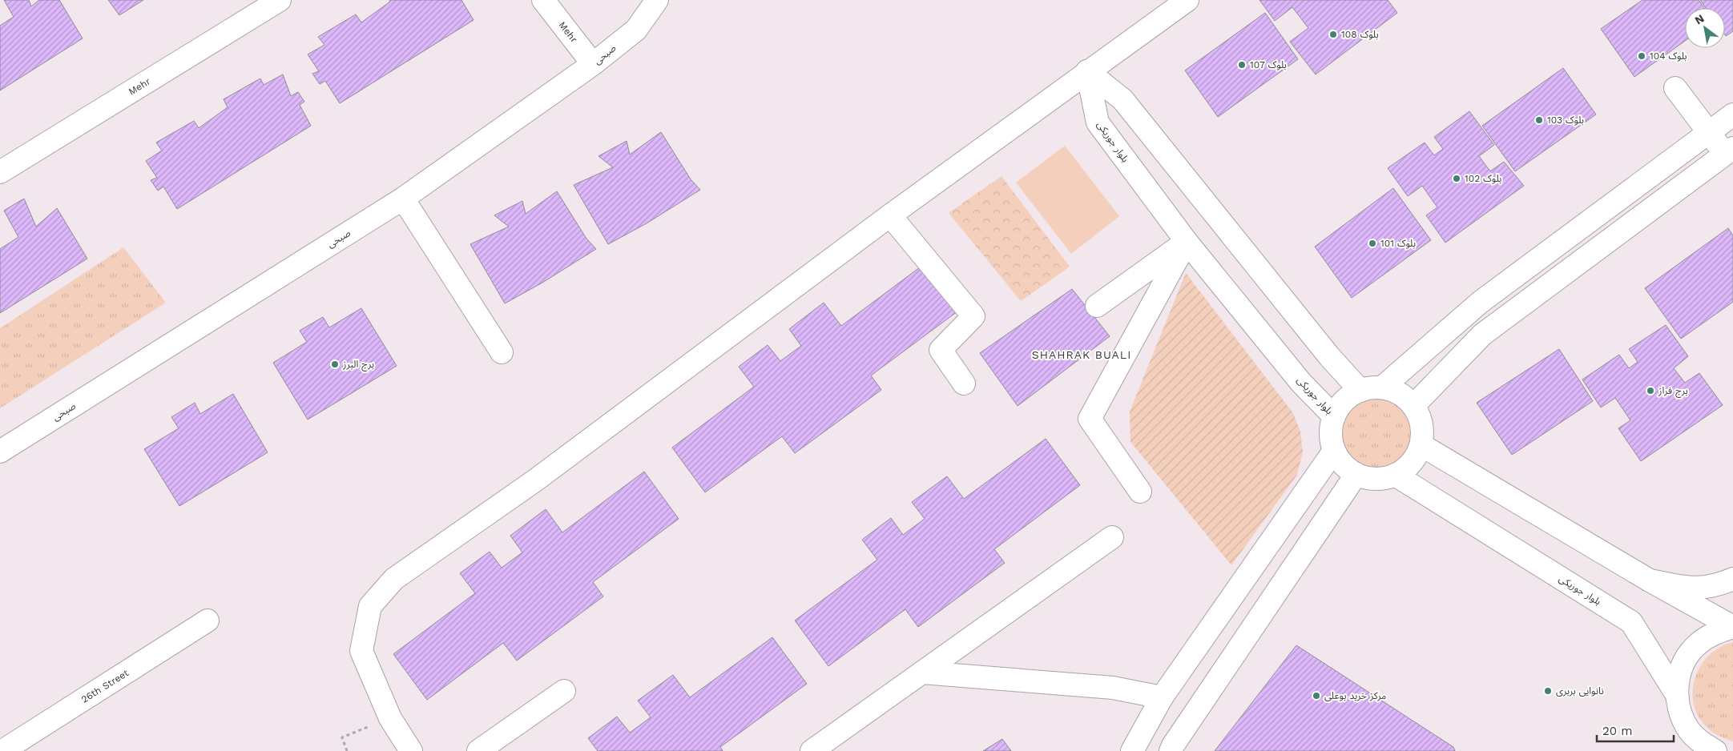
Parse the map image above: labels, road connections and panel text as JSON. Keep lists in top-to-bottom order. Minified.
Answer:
{"streets":{"street":["Mehr","صبحی","بلوار جوریکی","26th Street"]},"crossings":[["Mehr","صبحی"]],"districts":["SHAHRAK BUALI"],"places":["بلوک 108","بلوک 104","بلوک 107","بلوک 103","بلوک 102","بلوک 101","برج البرز","برج فراز","نانوایی بربری","مرکز خرید بوعلی"],"scale_bar":"20 m","north":"top left"}
